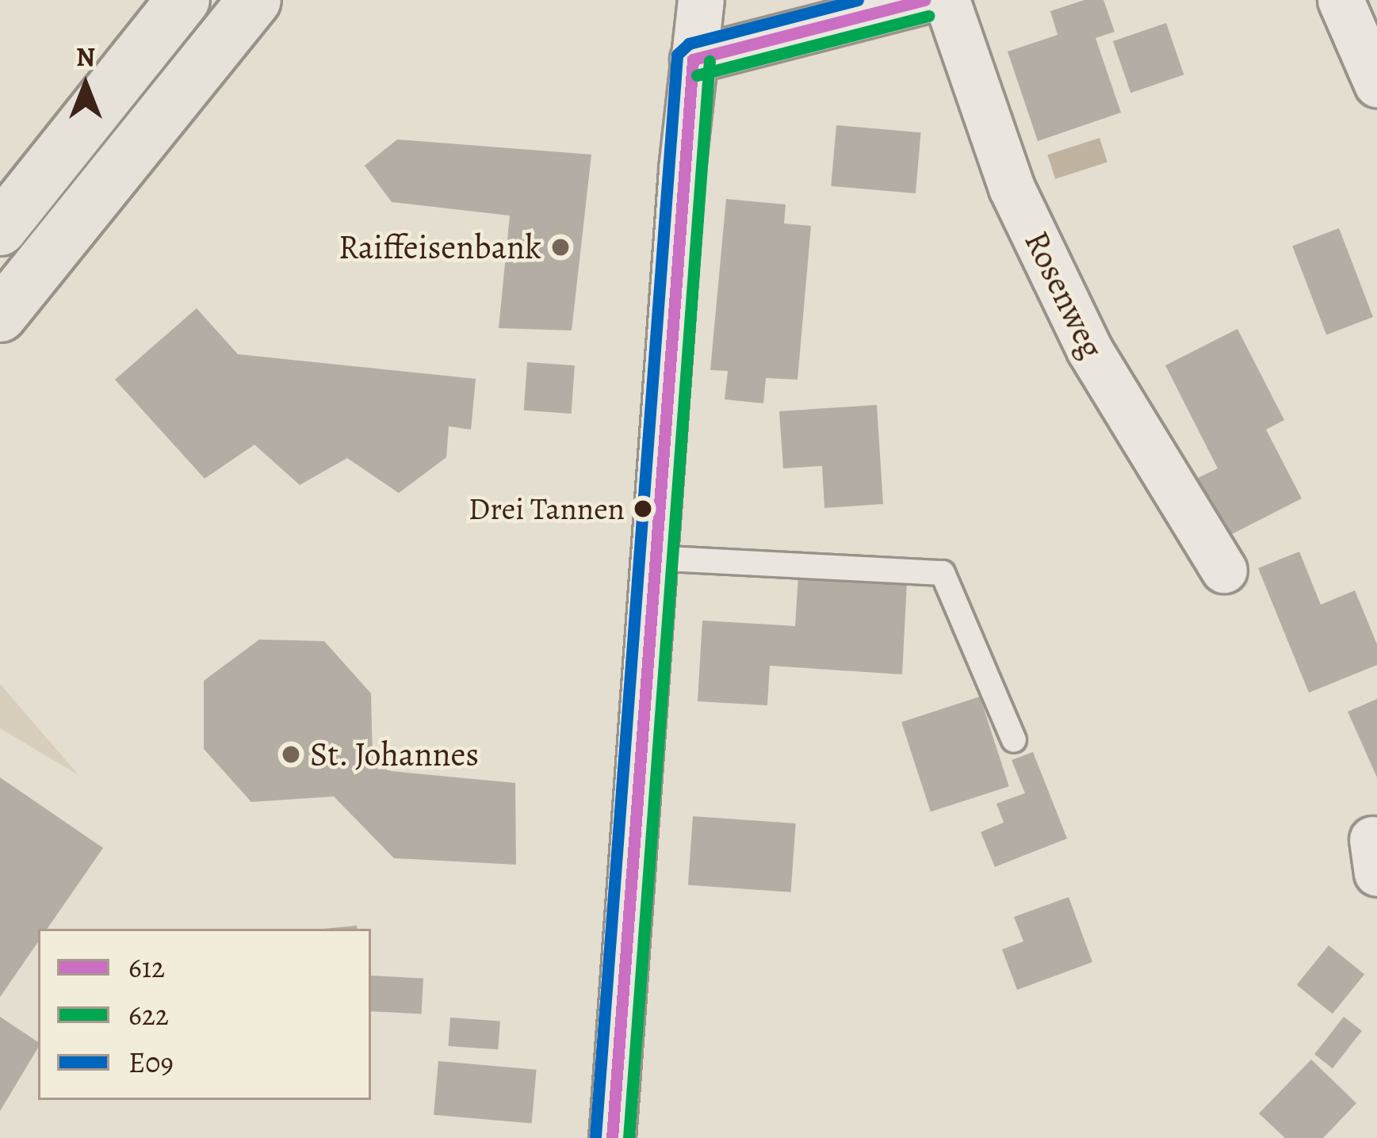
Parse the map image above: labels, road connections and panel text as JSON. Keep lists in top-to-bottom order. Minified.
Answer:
{"streets":{"street":["Rosenweg"]},"places":["Raiffeisenbank","Drei Tannen","St. Johannes"],"lines":["transit line 612","transit line E09","transit line 622"],"legend":["612","622","E09"],"north":"top"}
